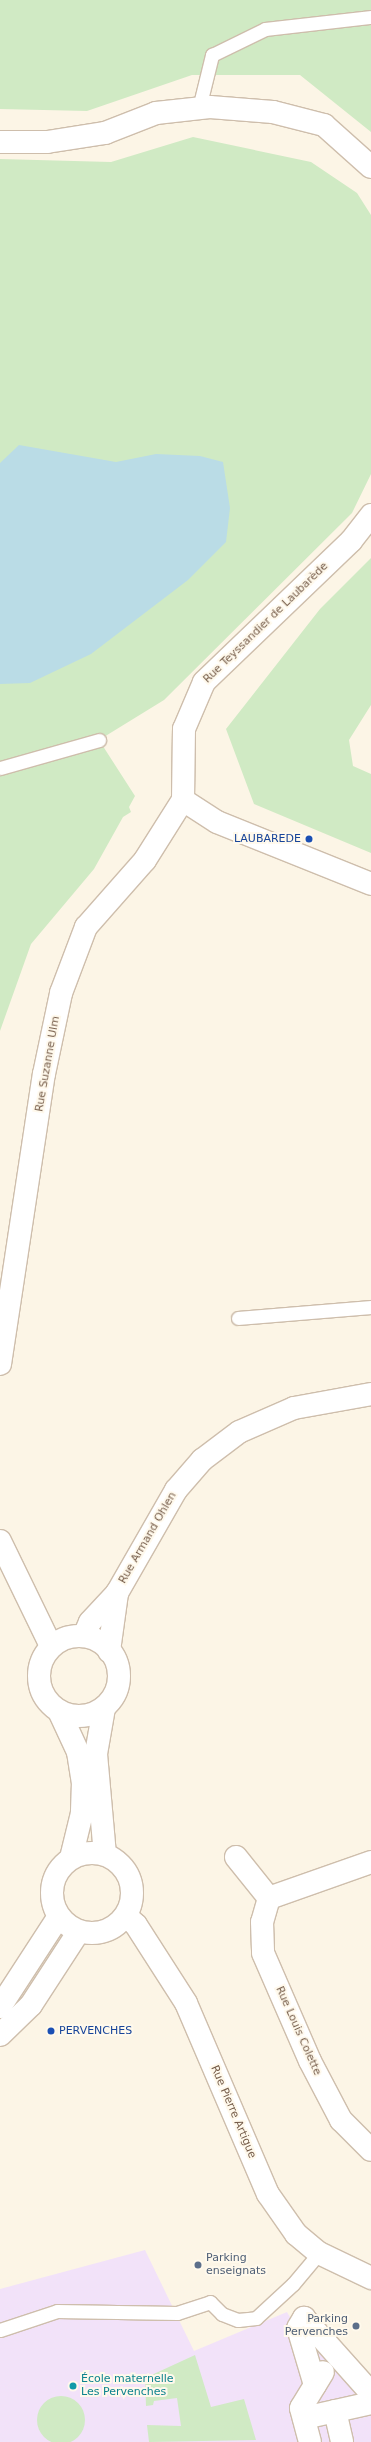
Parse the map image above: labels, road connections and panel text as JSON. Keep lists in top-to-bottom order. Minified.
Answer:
{"streets":{"main road":["Rue Teyssandier de Laubarède","Rue Suzanne Ulm","Rue Armand Ohlen","Rue Louis Colette","Rue Pierre Artigue"]},"crossings":[["Rue Teyssandier de Laubarède","Rue Suzanne Ulm"]],"places":["LAUBAREDE","PERVENCHES","Parking enseignats","Parking Pervenches","École maternelle Les Pervenches"]}
